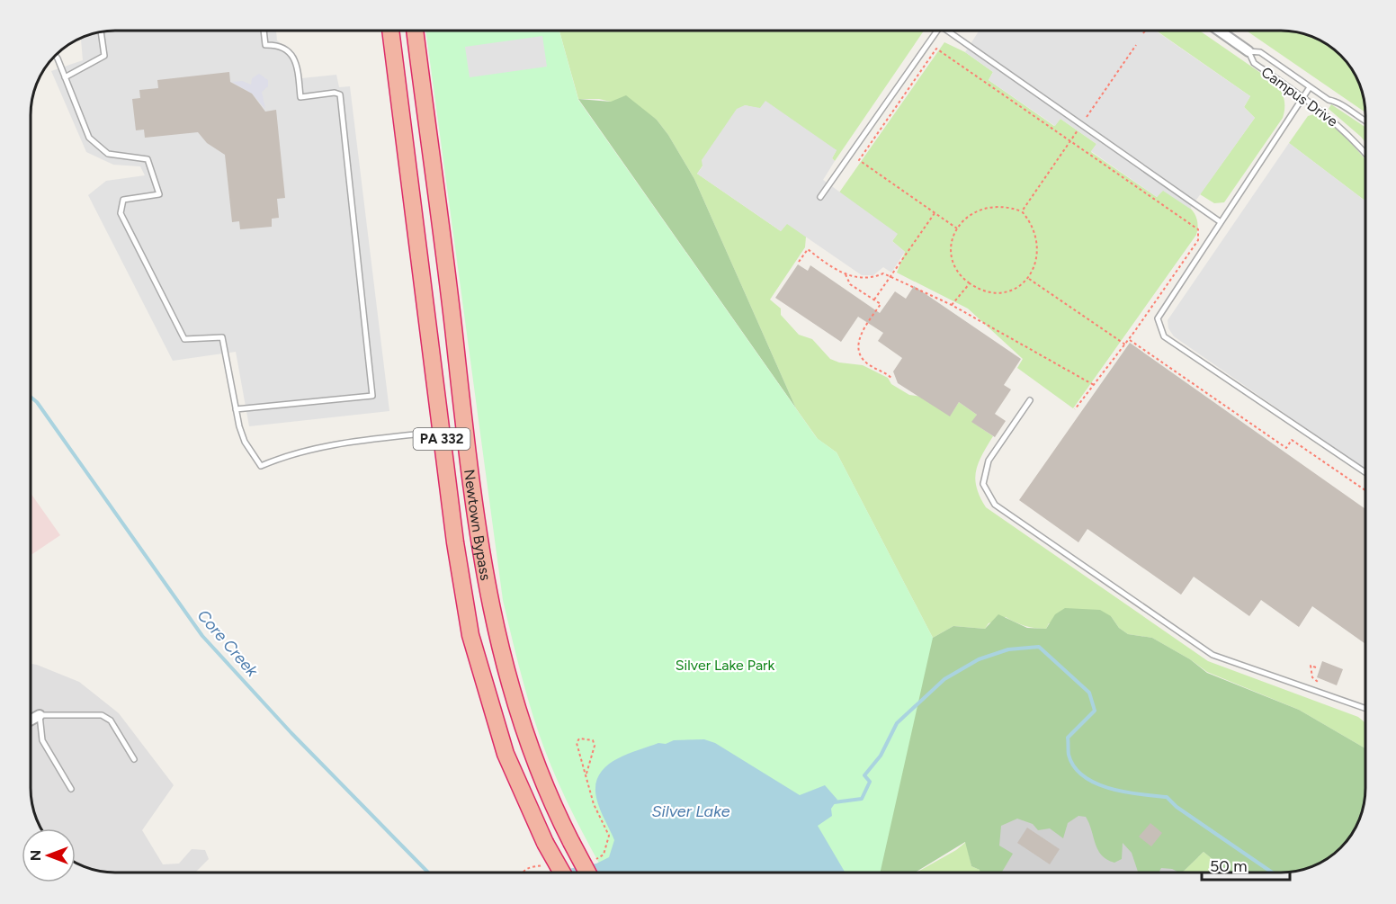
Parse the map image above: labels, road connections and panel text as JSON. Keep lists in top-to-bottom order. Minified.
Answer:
{"streets":{"highway":["PA 332","Newtown Bypass"],"street":["Campus Drive"]},"water":["Core Creek","Silver Lake"],"parks":["Silver Lake Park"],"scale_bar":"50 m","north":"left"}
